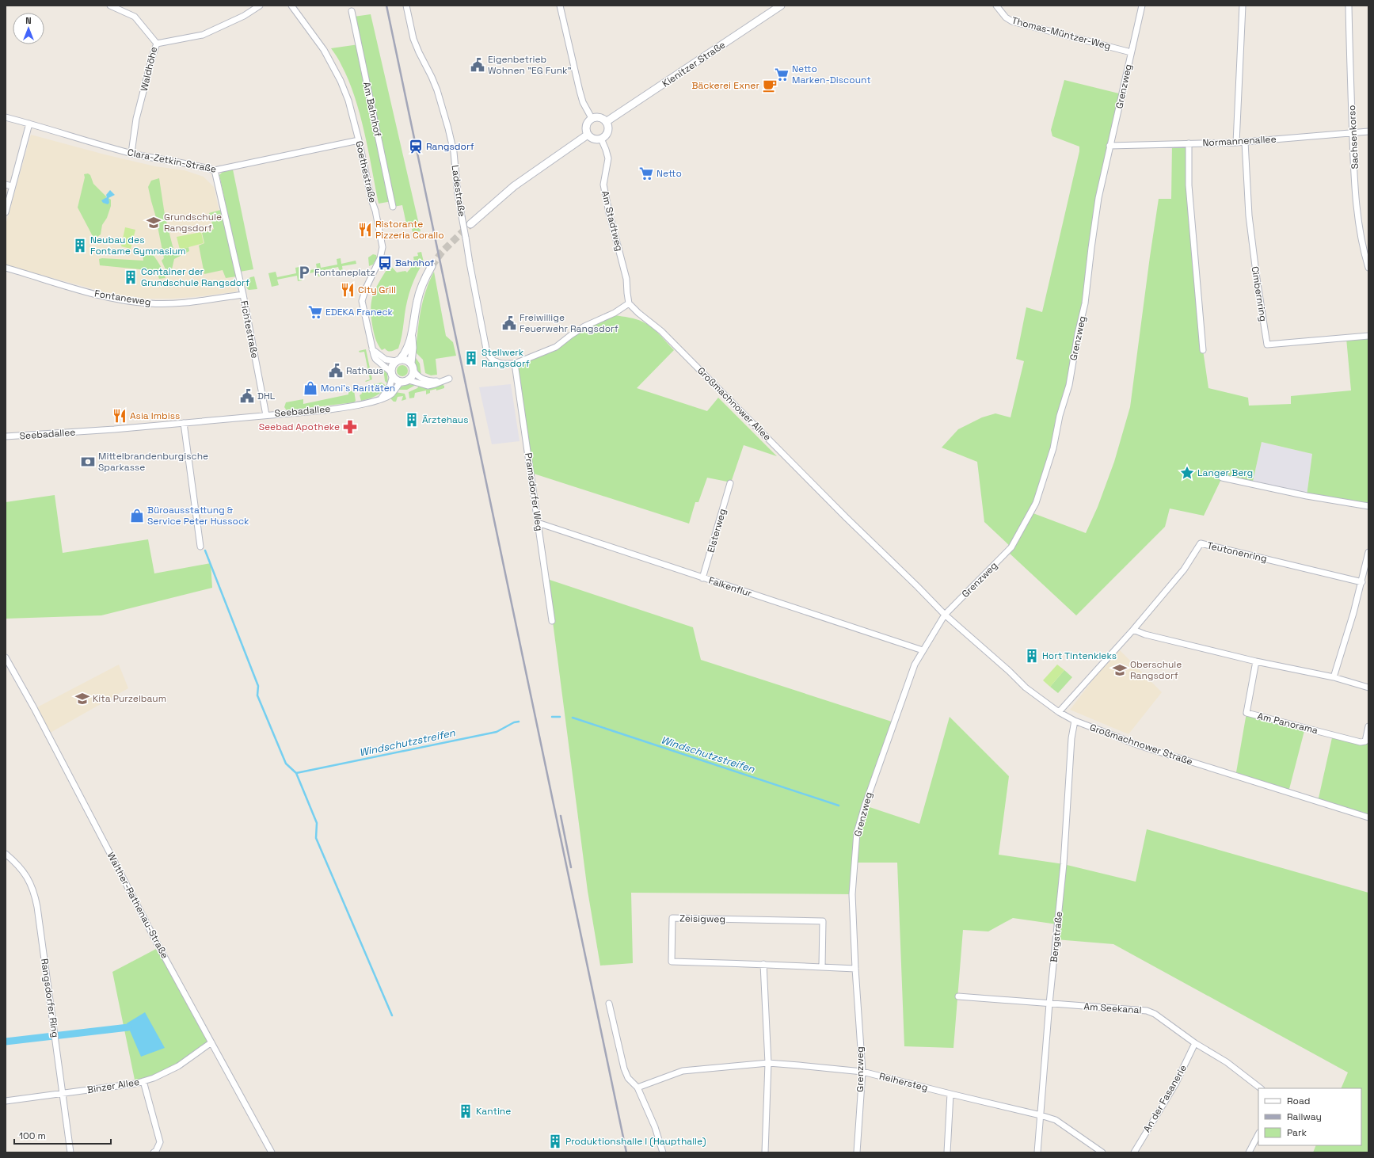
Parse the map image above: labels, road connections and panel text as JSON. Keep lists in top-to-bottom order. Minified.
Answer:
{"streets":{"street":["Thomas-Müntzer-Weg","Kienitzer Straße","Waldhöhe","Grenzweg","Am Bahnhof","Sachsenkorso","Normannenallee","Clara-Zetkin-Straße","Goethestraße","Ladestraße","Am Stadtweg","Cimbernring","Fontaneweg","Fichtestraße","Großmachnower Allee","Seebadallee","Pramsdorfer Weg","Elsterweg","Teutonenring","Falkenflur","Am Panorama","Großmachnower Straße","Walther-Rathenau-Straße","Zeisigweg","Bergstraße","Rangsdorfer Ring","Am Seekanal","Reihersteg","Binzer Allee","An der Fasanerie"]},"crossings":[["Thomas-Müntzer-Weg","Grenzweg"],["Kienitzer Straße","Am Stadtweg"],["Waldhöhe","Clara-Zetkin-Straße"],["Grenzweg","Normannenallee"],["Grenzweg","Großmachnower Allee"],["Grenzweg","Falkenflur"],["Grenzweg","Großmachnower Straße"],["Grenzweg","Zeisigweg"],["Grenzweg","Reihersteg"],["Sachsenkorso","Normannenallee"],["Normannenallee","Cimbernring"],["Clara-Zetkin-Straße","Goethestraße"],["Clara-Zetkin-Straße","Fichtestraße"],["Goethestraße","Seebadallee"],["Ladestraße","Pramsdorfer Weg"],["Am Stadtweg","Großmachnower Allee"],["Fontaneweg","Fichtestraße"],["Fichtestraße","Seebadallee"],["Großmachnower Allee","Großmachnower Straße"],["Pramsdorfer Weg","Falkenflur"],["Elsterweg","Falkenflur"],["Teutonenring","Großmachnower Straße"],["Großmachnower Straße","Bergstraße"],["Walther-Rathenau-Straße","Binzer Allee"],["Bergstraße","Am Seekanal"],["Bergstraße","Reihersteg"],["Rangsdorfer Ring","Binzer Allee"],["Am Seekanal","An der Fasanerie"]],"water":["Windschutzstreifen"],"places":{"public building":["Eigenbetrieb Wohnen \"EG Funk\"","Freiwillige Feuerwehr Rangsdorf","Rathaus","DHL"],"supermarket":["Netto Marken-Discount","Netto","EDEKA Franeck"],"cafe":["Bäckerei Exner"],"station":["Rangsdorf"],"school or university":["Grundschule Rangsdorf","Oberschule Rangsdorf","Kita Purzelbaum"],"restaurant":["Ristorante Pizzeria Corallo","City Grill","Asia Imbiss"],"building":["Neubau des Fontame Gymnasium","Container der Grundschule Rangsdorf","Stellwerk Rangsdorf","Ärztehaus","Hort Tintenkleks","Kantine","Produktionshalle I (Haupthalle)"],"bus stop":["Bahnhof"],"parking":["Fontaneplatz"],"shop":["Moni's Raritäten","Büroausstattung & Service Peter Hussock"],"pharmacy":["Seebad Apotheke"],"bank":["Mittelbrandenburgische Sparkasse"],"place":["Langer Berg"]},"legend":["Road","Railway","Park"],"scale_bar":"100 m","north":"top"}
